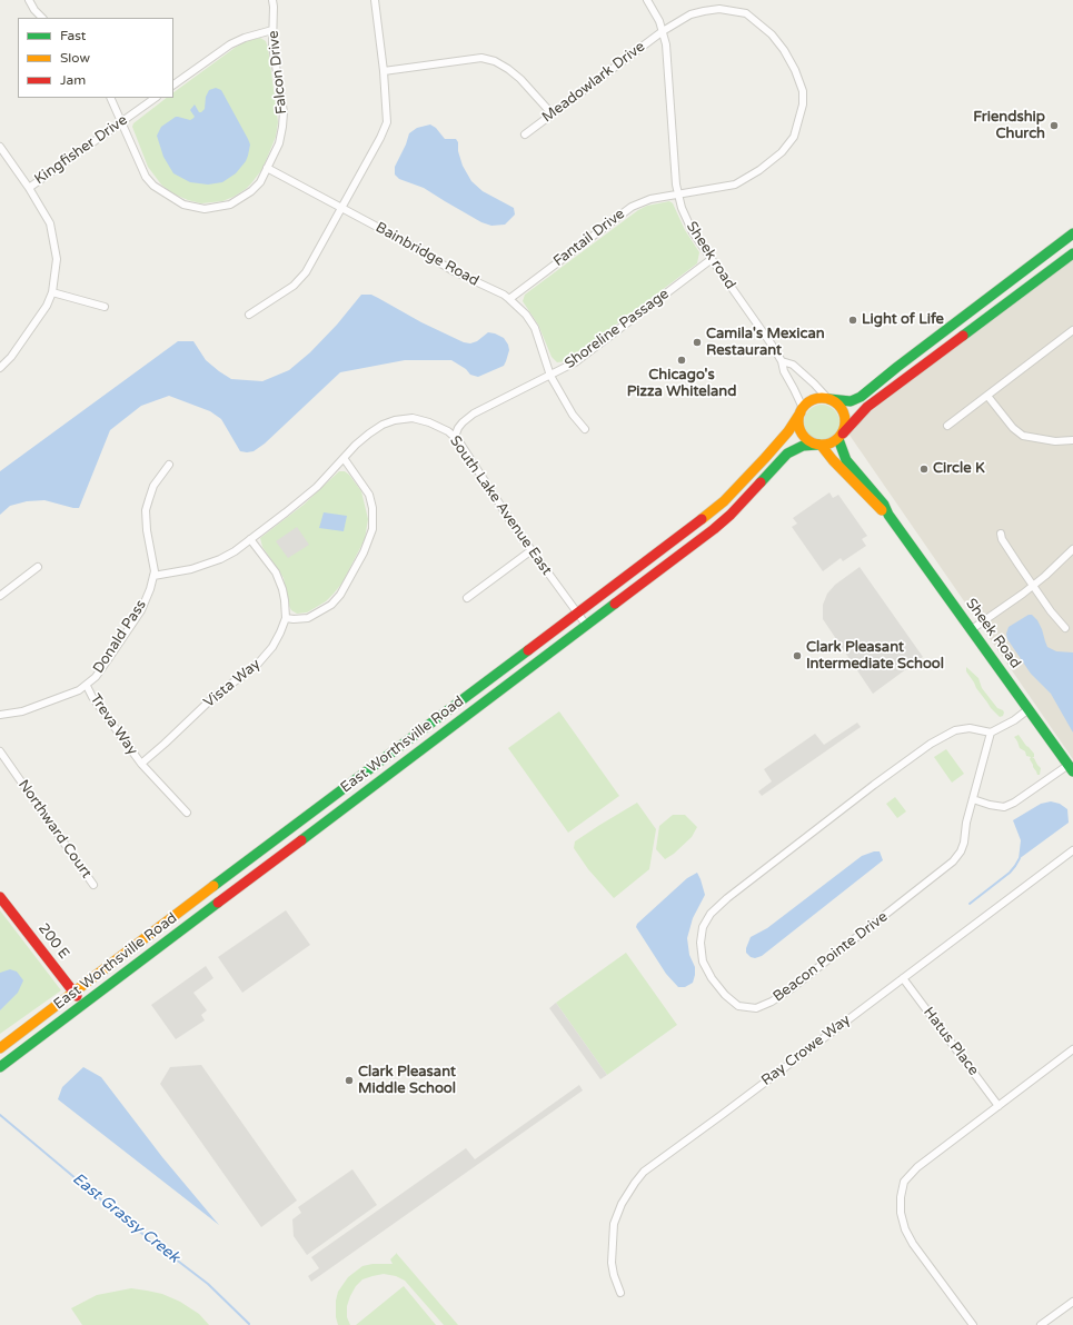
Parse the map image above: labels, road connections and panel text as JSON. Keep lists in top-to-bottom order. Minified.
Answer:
{"streets":{"main road":["Sheek Road","East Worthsville Road","200 E"],"street":["Falcon Drive","Meadowlark Drive","Kingfisher Drive","Fantail Drive","Bainbridge Road","Sheek road","Shoreline Passage","South Lake Avenue East","Donald Pass","Vista Way","Treva Way","Northward Court","Beacon Pointe Drive","Hatus Place","Ray Crowe Way"]},"crossings":[["Falcon Drive","Kingfisher Drive"],["Falcon Drive","Bainbridge Road"],["Meadowlark Drive","Fantail Drive"],["Meadowlark Drive","Sheek road"],["Fantail Drive","Bainbridge Road"],["Fantail Drive","Sheek road"],["Bainbridge Road","Shoreline Passage"],["Sheek road","Shoreline Passage"],["Sheek road","Sheek Road"],["Sheek road","East Worthsville Road"],["Shoreline Passage","South Lake Avenue East"],["South Lake Avenue East","Donald Pass"],["South Lake Avenue East","East Worthsville Road"],["Sheek Road","East Worthsville Road"],["Donald Pass","Treva Way"],["Vista Way","Treva Way"],["East Worthsville Road","200 E"],["Hatus Place","Ray Crowe Way"]],"water":["East Grassy Creek"],"places":["Friendship Church","Light of Life","Camila's Mexican Restaurant","Chicago's Pizza Whiteland","Circle K","Clark Pleasant Intermediate School","Clark Pleasant Middle School"],"legend":["Fast","Slow","Jam"]}
